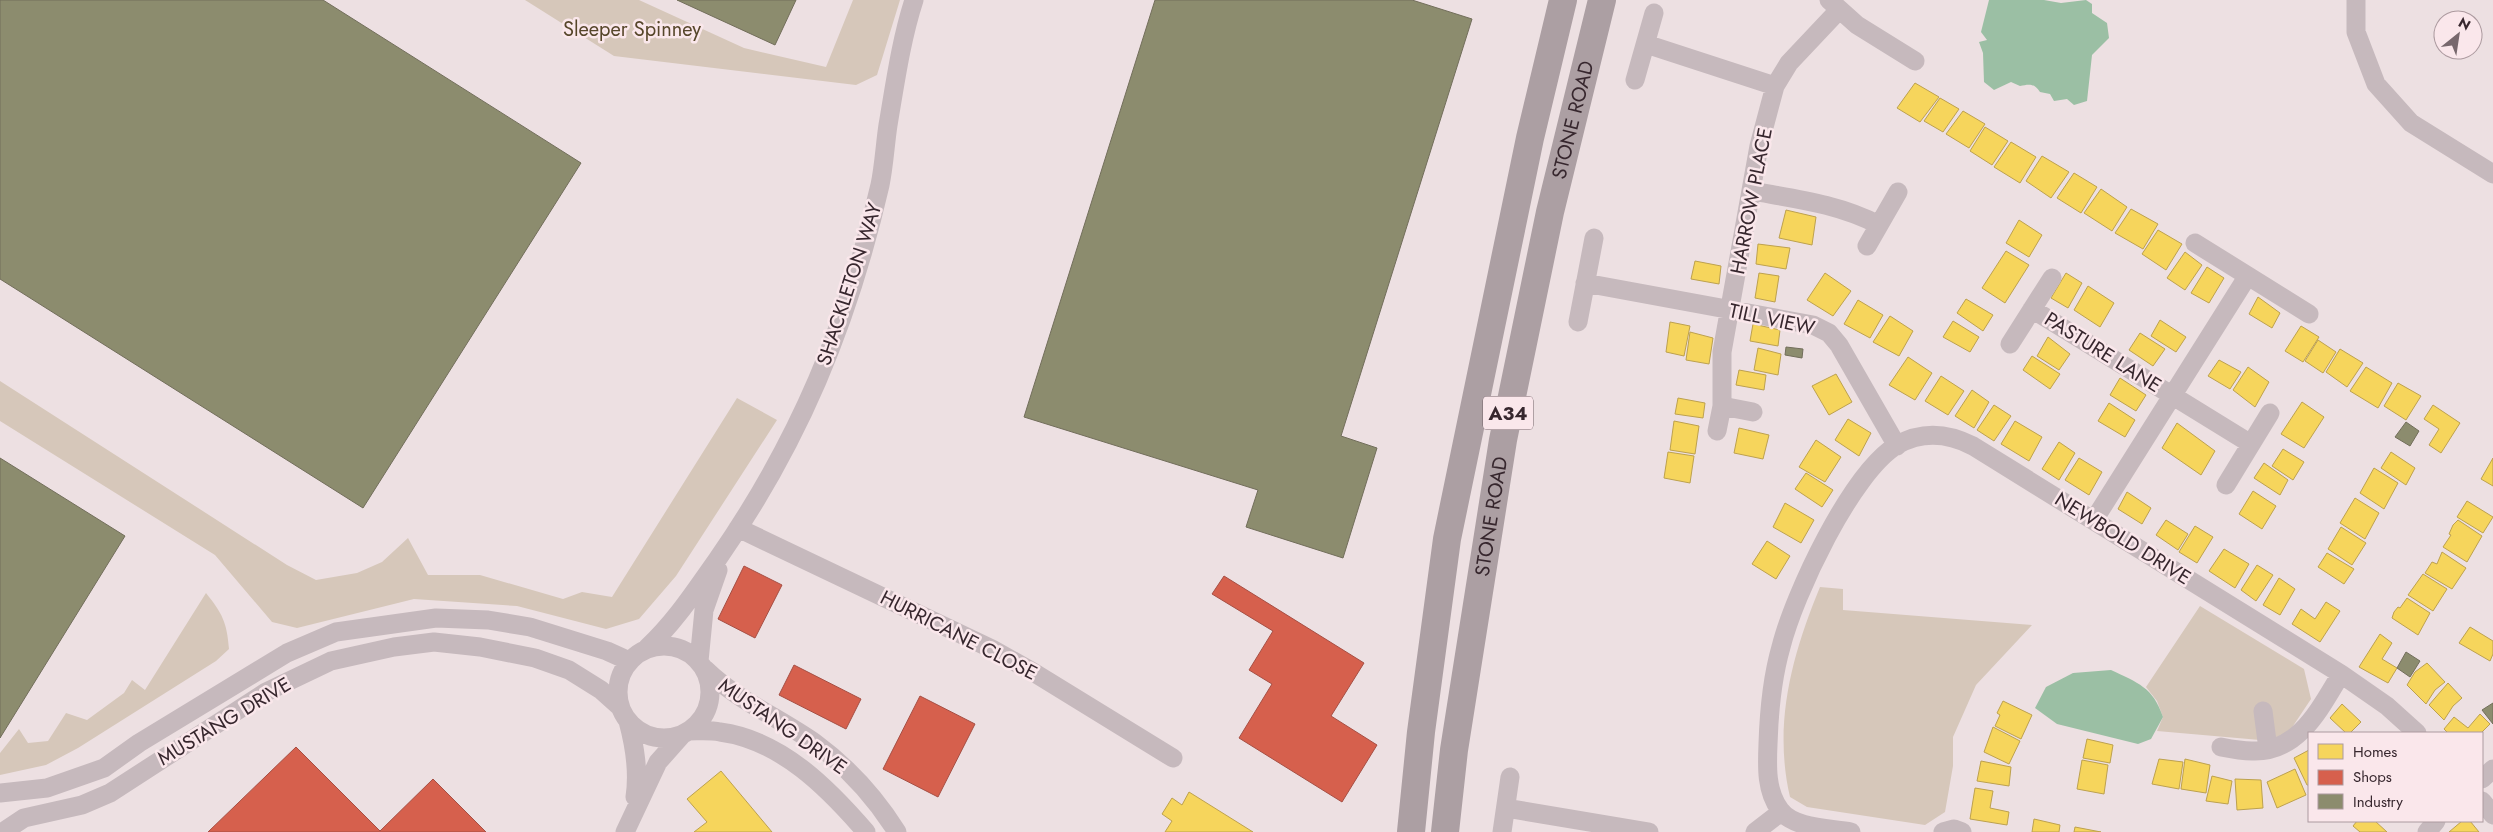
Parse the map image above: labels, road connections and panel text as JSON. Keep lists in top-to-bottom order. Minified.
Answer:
{"streets":{"highway":["STONE ROAD","A34"],"street":["HARROW PLACE","SHACKLETON WAY","TILL VIEW","PASTURE LANE","NEWBOLD DRIVE","HURRICANE CLOSE","MUSTANG DRIVE"]},"crossings":[["HARROW PLACE","TILL VIEW"],["SHACKLETON WAY","HURRICANE CLOSE"],["SHACKLETON WAY","MUSTANG DRIVE"],["TILL VIEW","NEWBOLD DRIVE"],["PASTURE LANE","NEWBOLD DRIVE"]],"parks":["Sleeper Spinney"],"legend":["Homes","Shops","Industry"],"north":"top right"}
